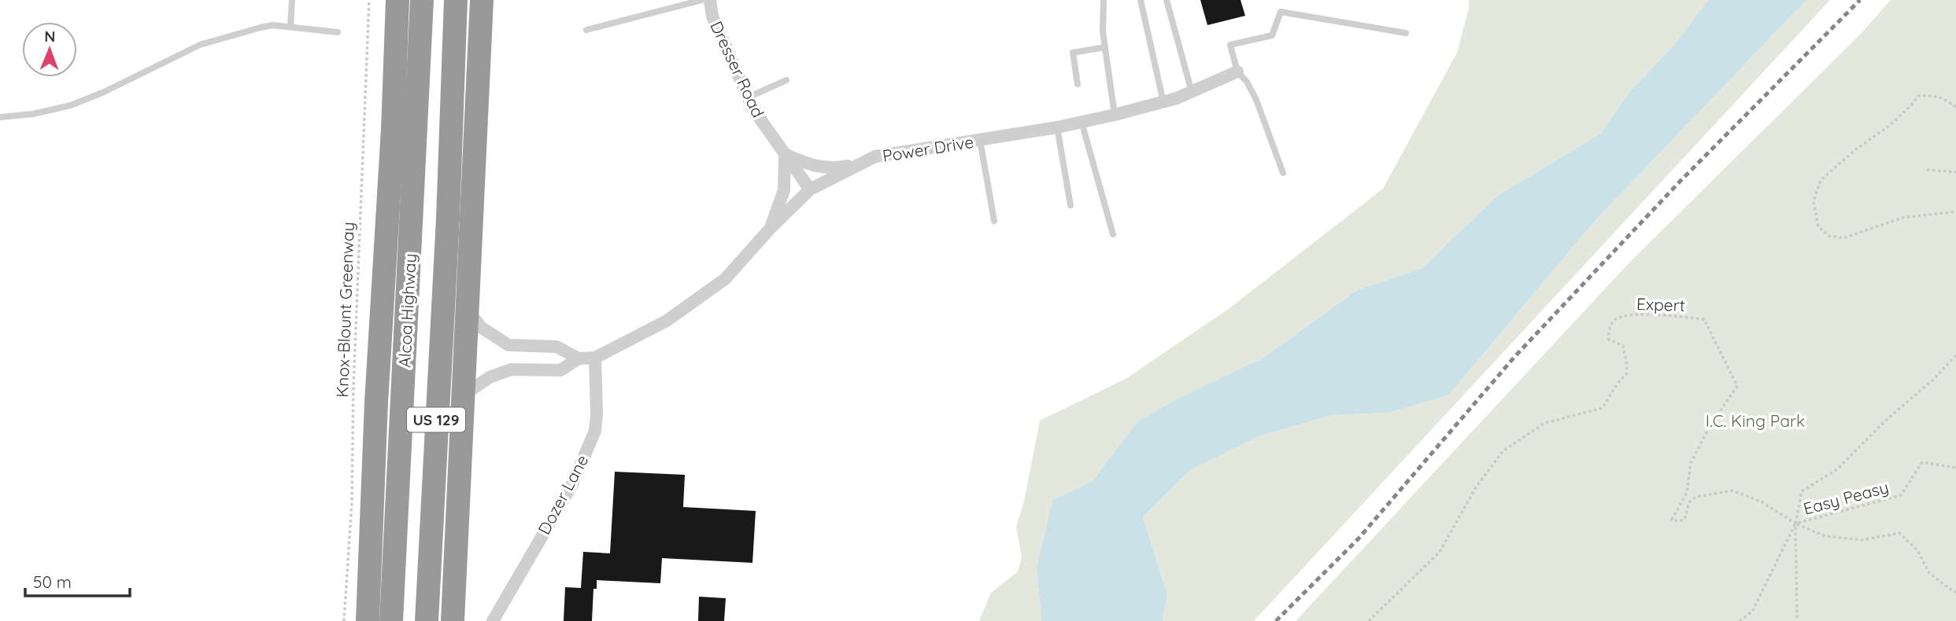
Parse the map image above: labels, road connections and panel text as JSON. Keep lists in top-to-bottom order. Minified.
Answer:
{"streets":{"highway":["Alcoa Highway","US 129"],"street":["Dresser Road","Power Drive","Dozer Lane"],"path":["Expert","Knox-Blount Greenway","Easy Peasy"]},"crossings":[["Dresser Road","Power Drive"],["Power Drive","Dozer Lane"],["Expert","Easy Peasy"]],"parks":["I.C. King Park"],"scale_bar":"50 m","north":"top"}
